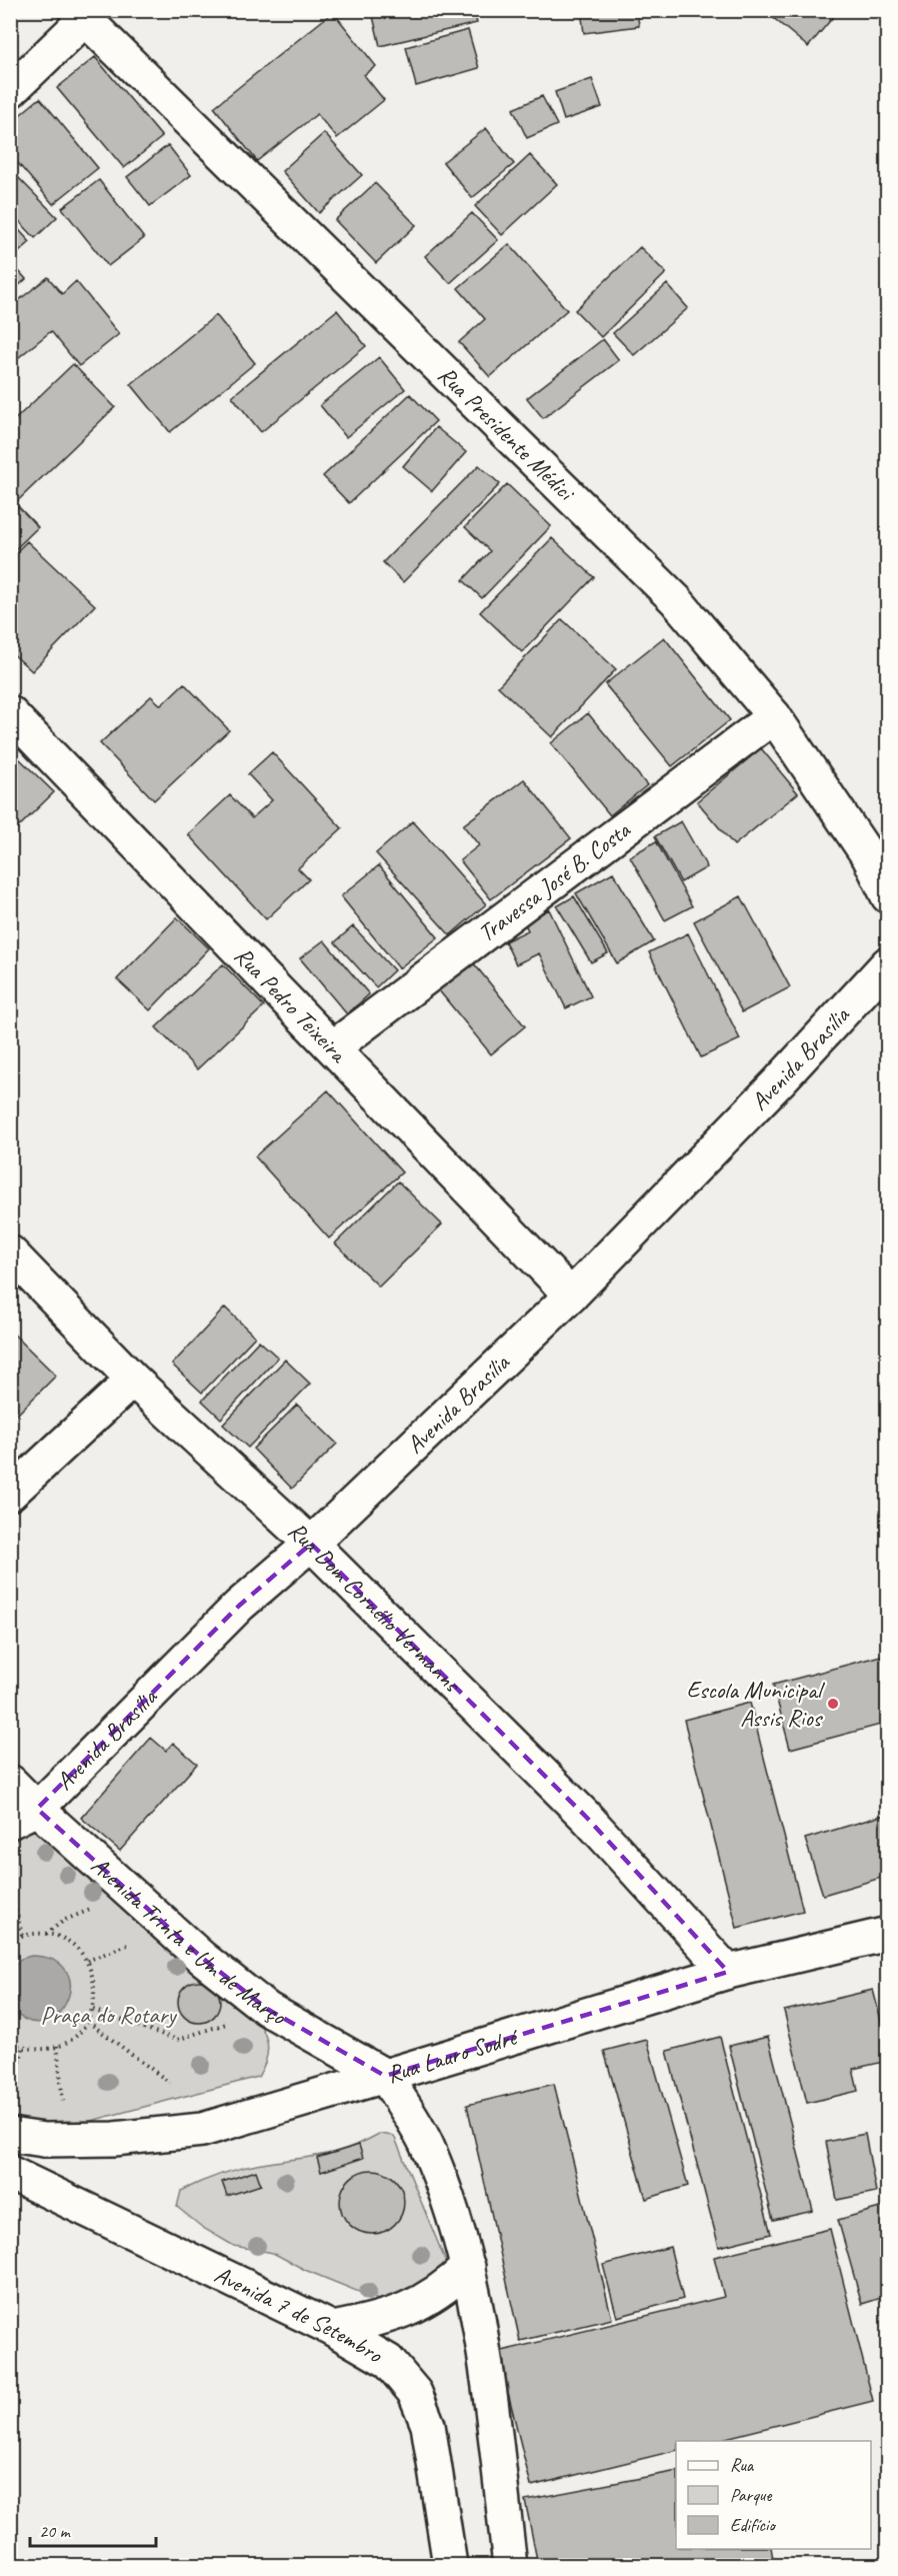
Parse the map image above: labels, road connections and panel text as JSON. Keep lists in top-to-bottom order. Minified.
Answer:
{"streets":{"street":["Rua Presidente Médici","Travessa José B. Costa","Rua Pedro Teixeira","Avenida Brasília","Rua Dom Cornélio Vermanns","Avenida Trinta e Um de Março","Rua Lauro Sodré","Avenida 7 de Setembro"]},"crossings":[["Rua Presidente Médici","Travessa José B. Costa"],["Travessa José B. Costa","Rua Pedro Teixeira"],["Rua Pedro Teixeira","Avenida Brasília"],["Avenida Brasília","Rua Dom Cornélio Vermanns"],["Avenida Brasília","Avenida Trinta e Um de Março"],["Rua Dom Cornélio Vermanns","Rua Lauro Sodré"],["Avenida Trinta e Um de Março","Rua Lauro Sodré"]],"parks":["Praça do Rotary"],"places":["Escola Municipal Assis Rios"],"legend":["Rua","Parque","Edifício"],"scale_bar":"20 m"}
